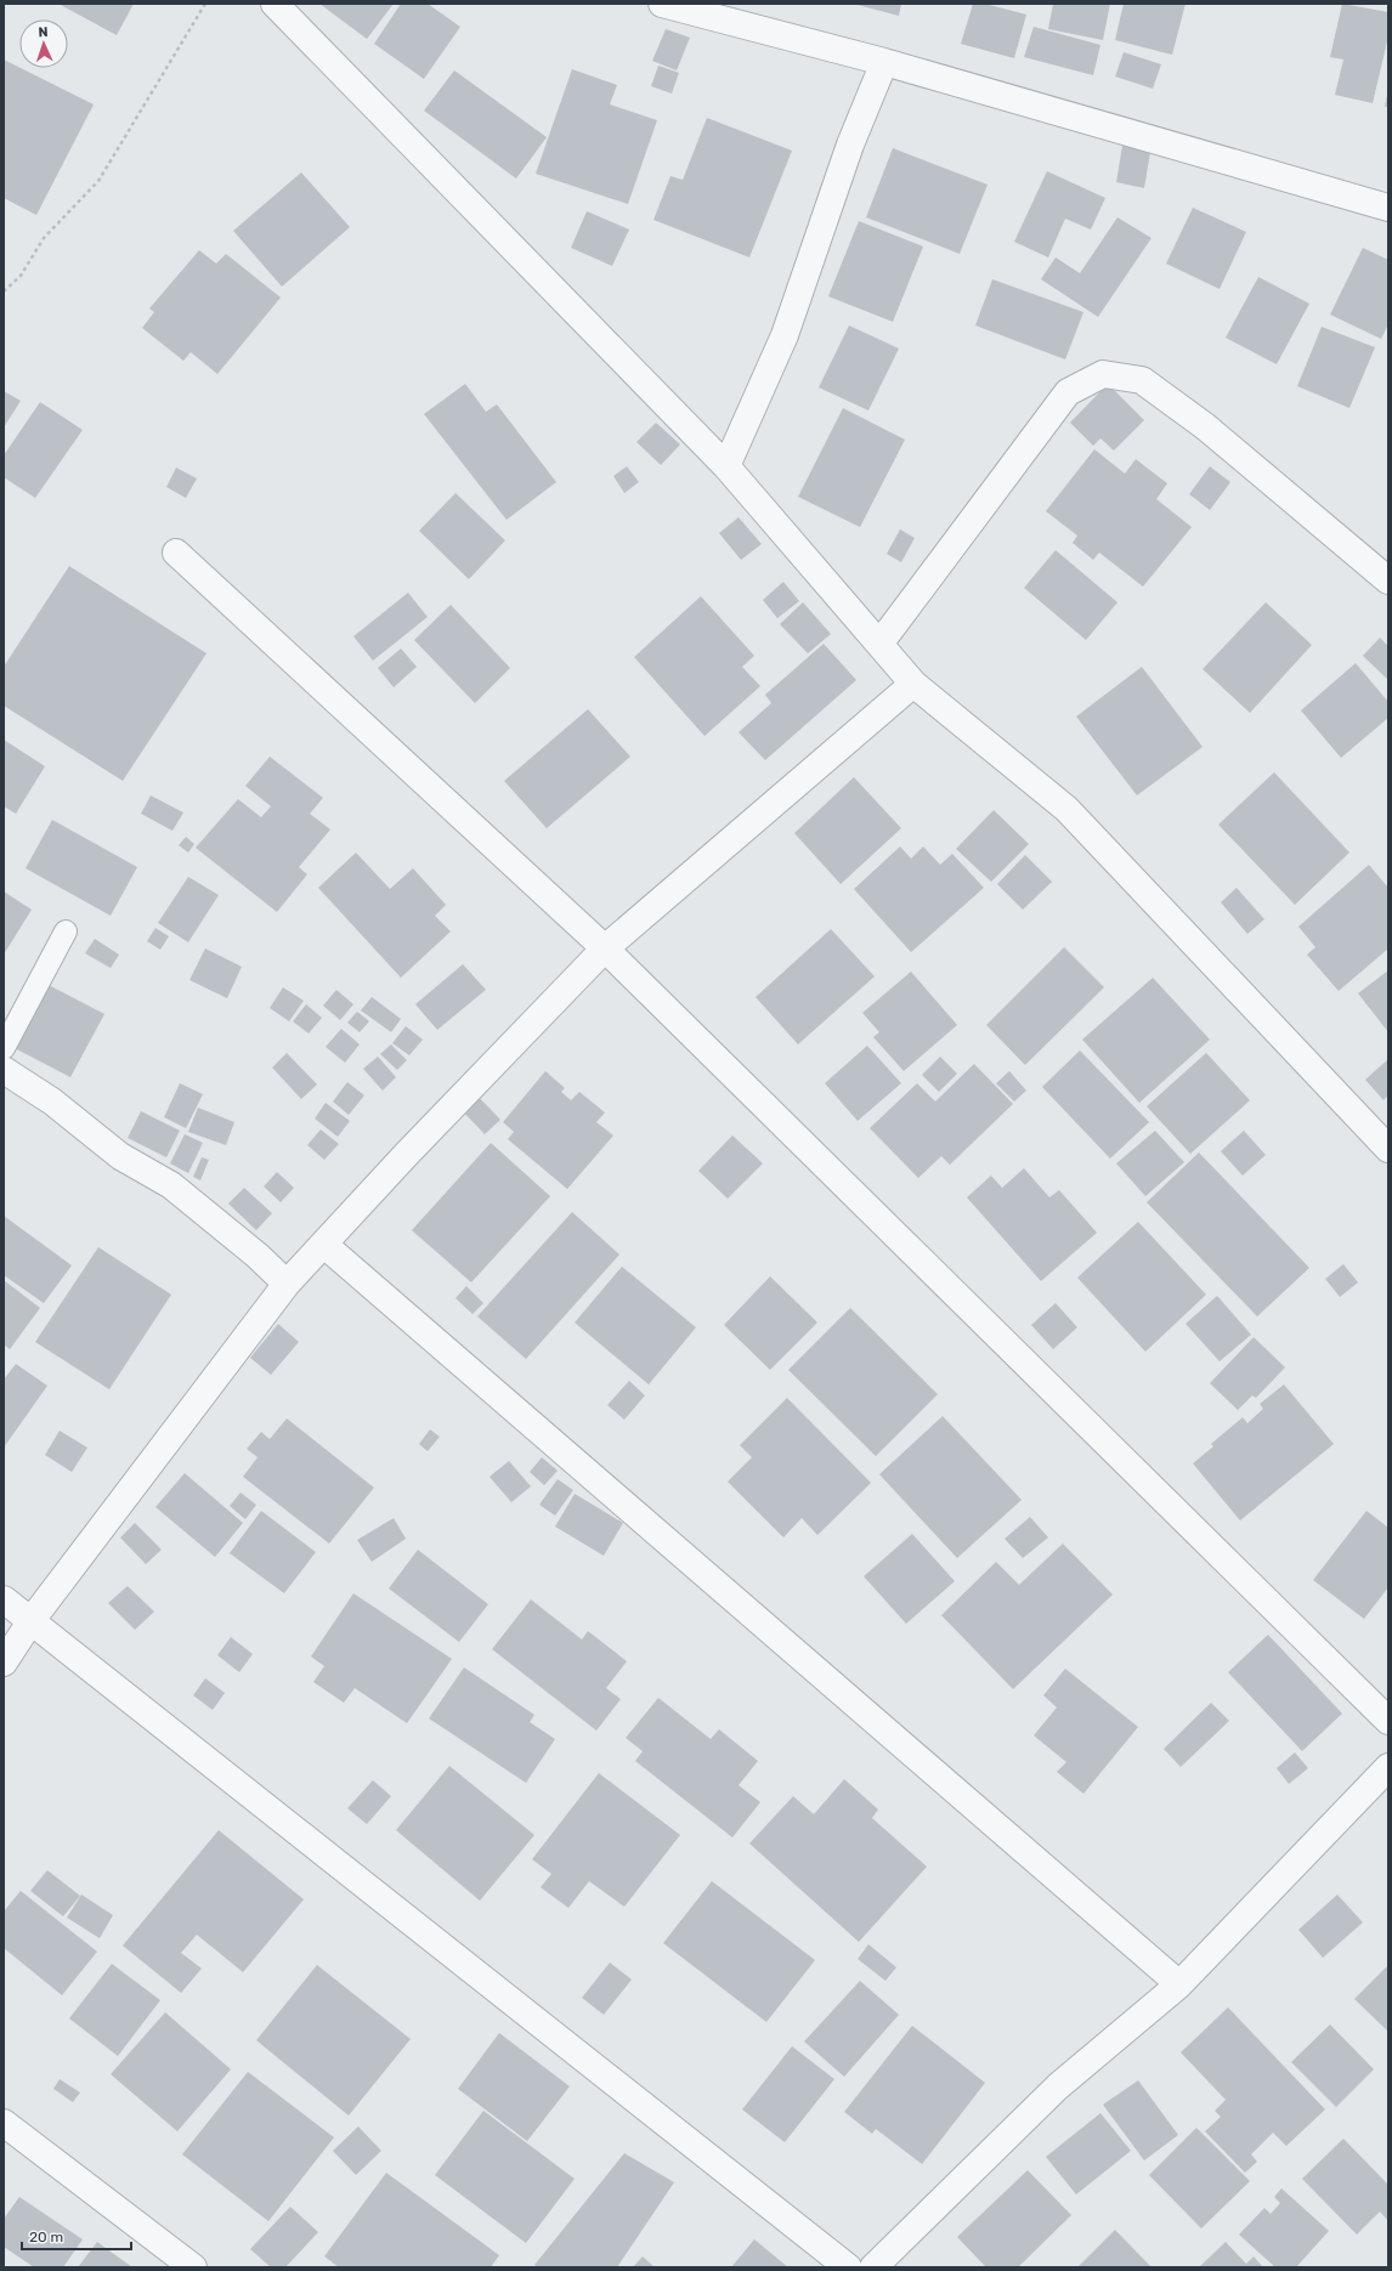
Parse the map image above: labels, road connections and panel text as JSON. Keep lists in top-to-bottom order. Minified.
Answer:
{"scale_bar":"20 m","north":"top"}
